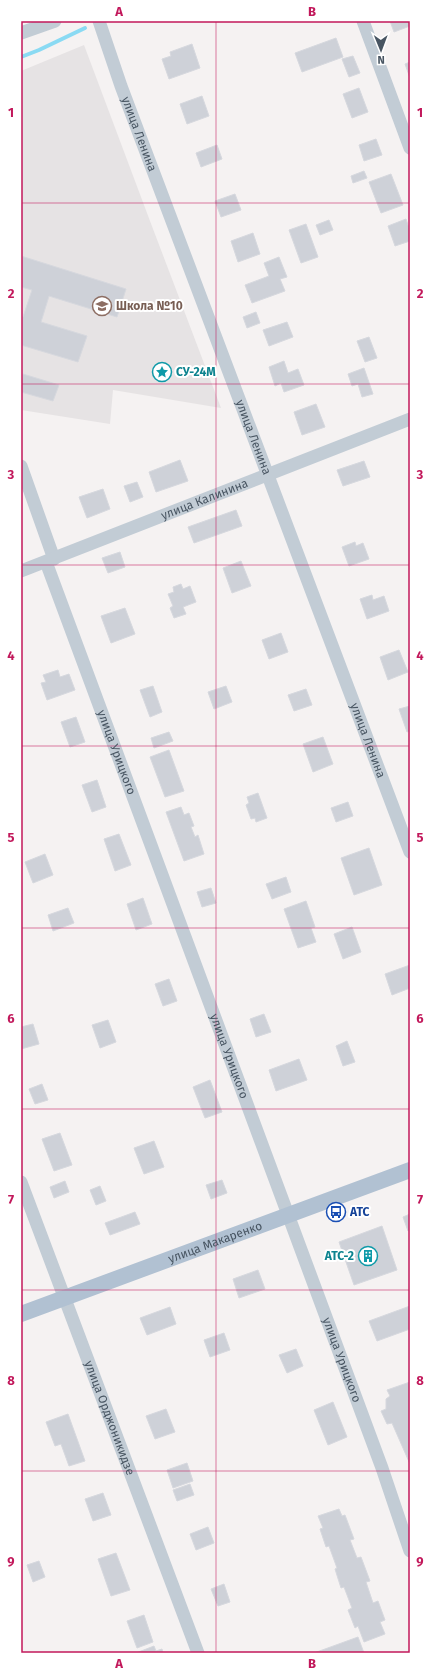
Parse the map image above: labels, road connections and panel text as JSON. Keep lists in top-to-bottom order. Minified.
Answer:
{"streets":{"main road":["улица Макаренко"],"street":["улица Ленина","улица Калинина","улица Урицкого","улица Орджоникидзе"]},"crossings":[["улица Ленина","улица Калинина"],["улица Калинина","улица Урицкого"],["улица Урицкого","улица Макаренко"],["улица Макаренко","улица Орджоникидзе"]],"places":{"school or university":["Школа №10"],"place":["СУ-24М"],"bus stop":["АТС"],"building":["АТС-2"]},"north":"bottom","grid":{"columns":["A","B"],"rows":["1","2","3","4","5","6","7","8","9"]}}
